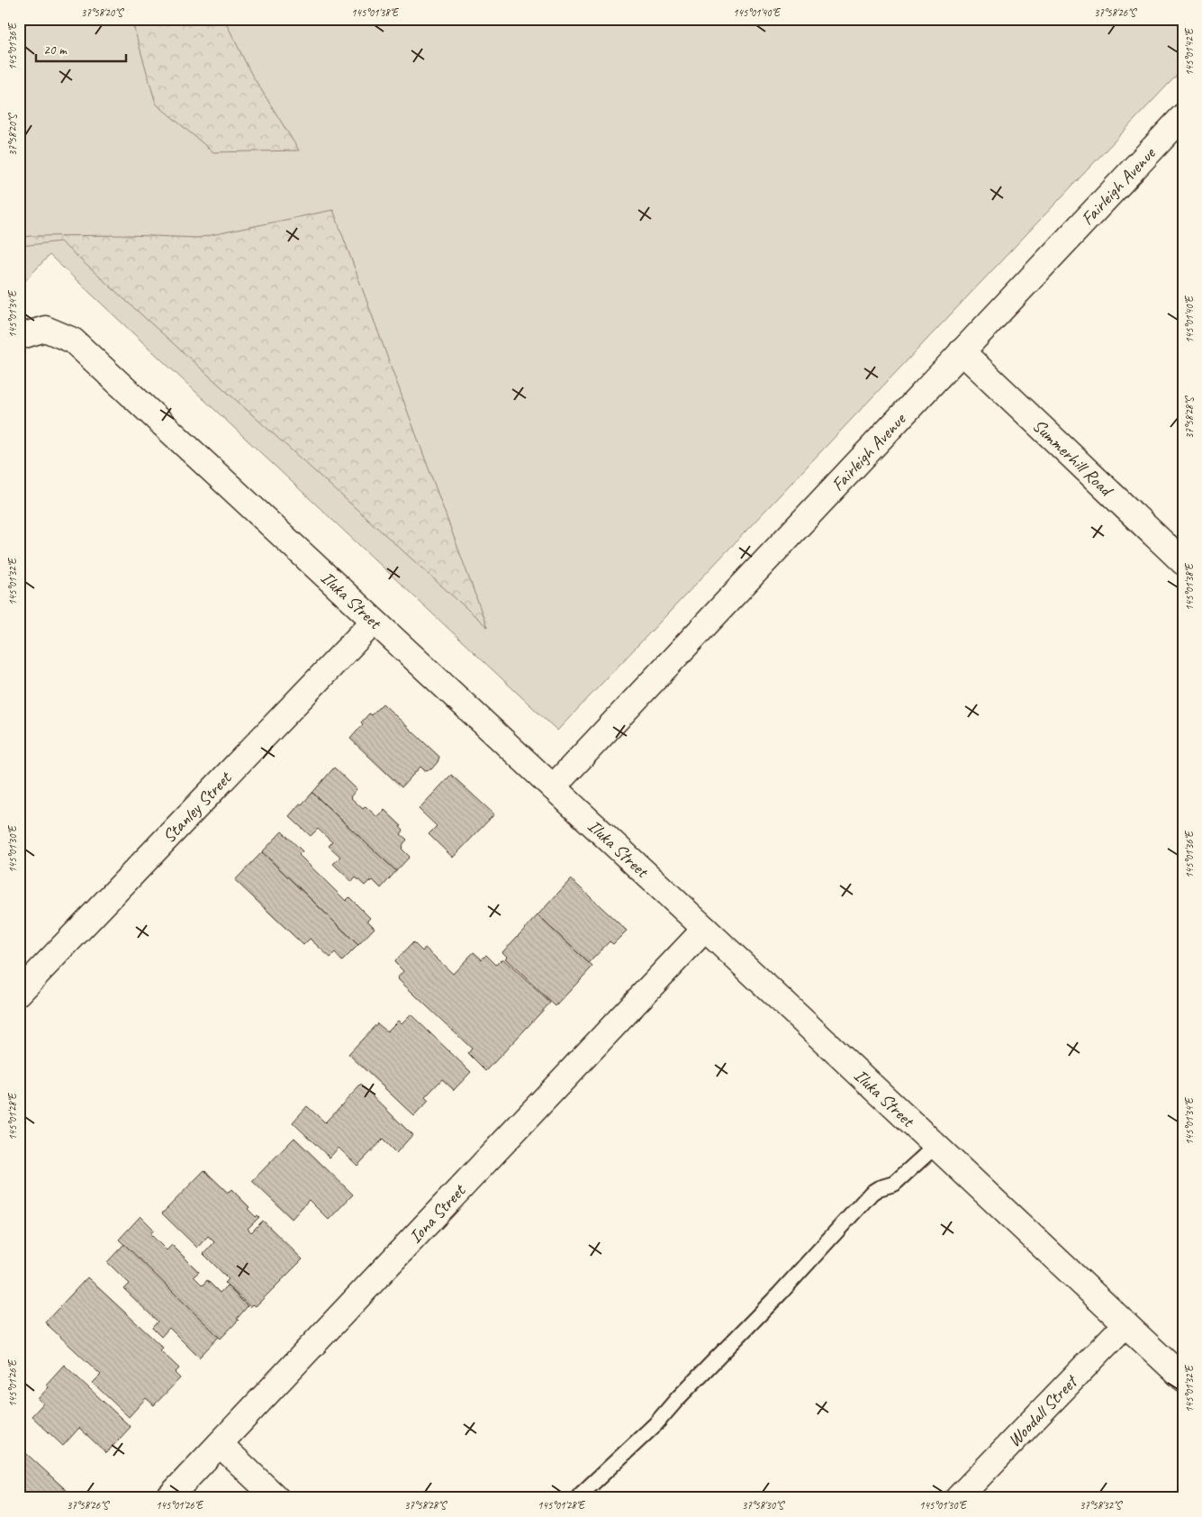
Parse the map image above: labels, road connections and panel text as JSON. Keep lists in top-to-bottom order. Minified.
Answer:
{"streets":{"street":["Fairleigh Avenue","Summerhill Road","Iluka Street","Stanley Street","Iona Street","Woodall Street"]},"crossings":[["Fairleigh Avenue","Summerhill Road"],["Fairleigh Avenue","Iluka Street"],["Iluka Street","Stanley Street"],["Iluka Street","Iona Street"],["Iluka Street","Woodall Street"]],"scale_bar":"20 m","coordinates":["37°58'20\"S","145°01'38\"E","145°01'40\"E","37°58'26\"S","145°01'36\"E","145°01'42\"E","145°01'34\"E","37°58'28\"S","145°01'32\"E","145°01'30\"E","145°01'28\"E","145°01'26\"E","37°58'30\"S","37°58'32\"S"]}
